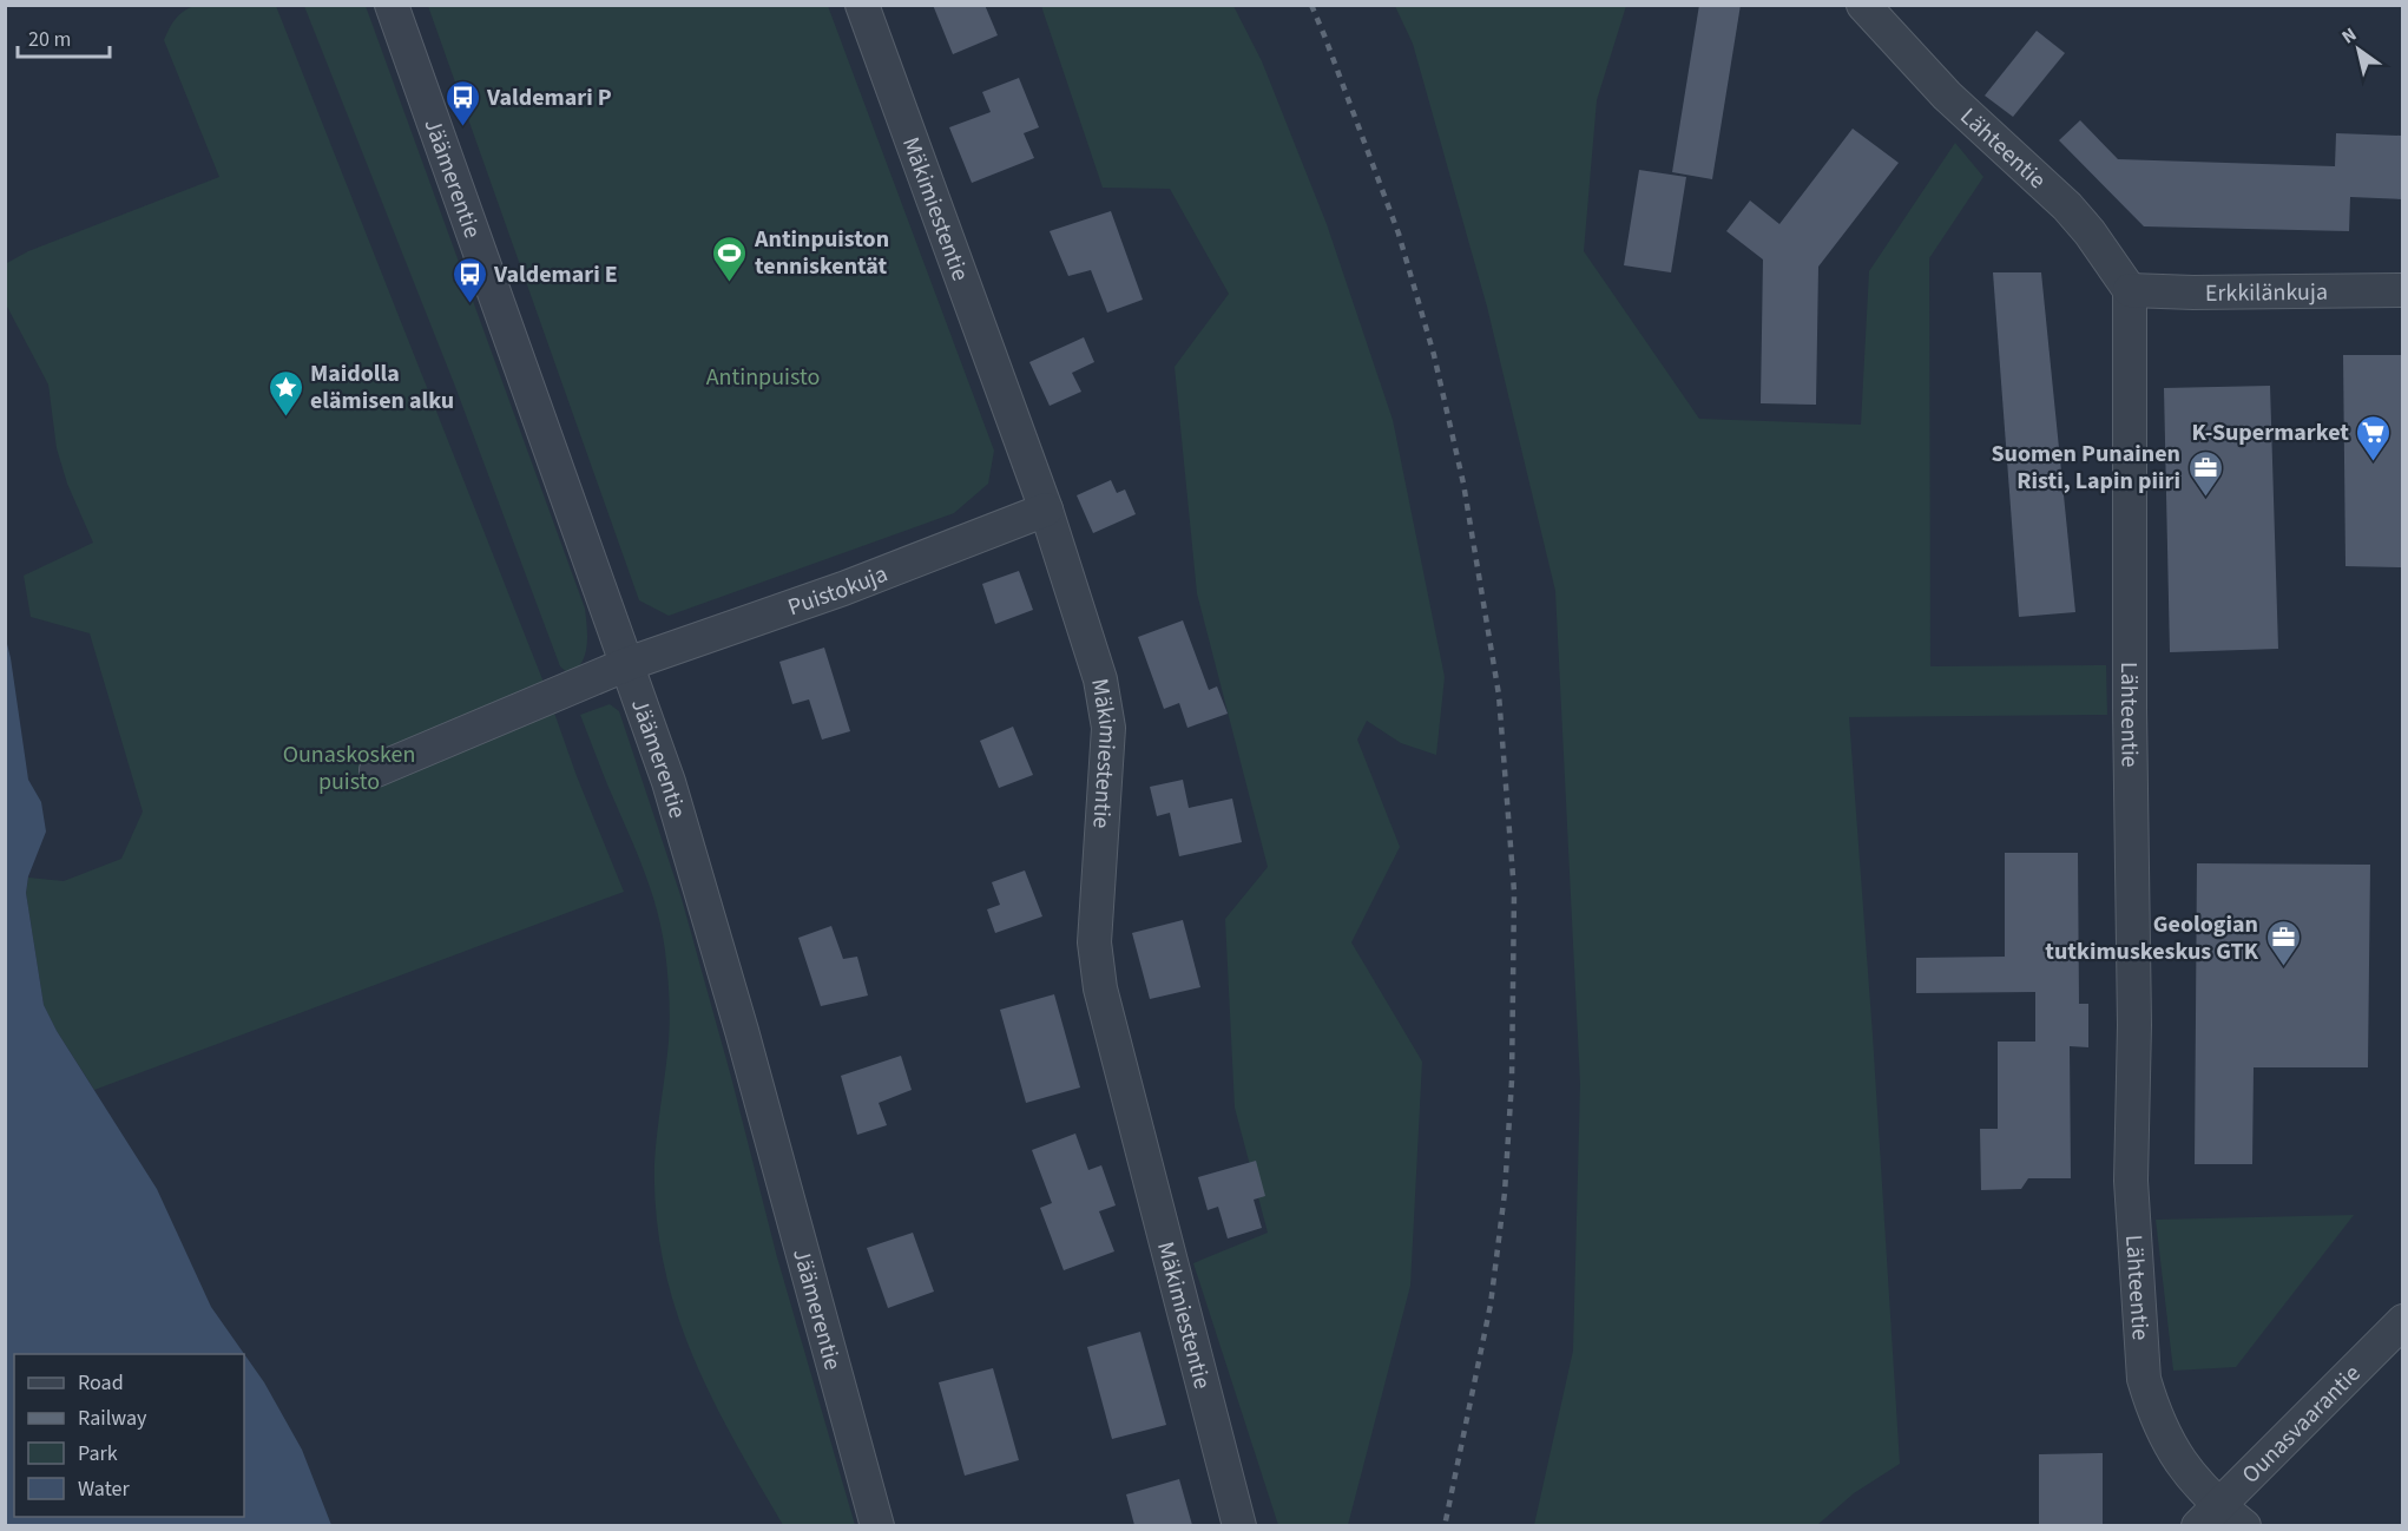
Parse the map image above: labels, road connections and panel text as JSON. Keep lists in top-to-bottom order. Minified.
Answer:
{"streets":{"street":["Lähteentie","Jäämerentie","Mäkimiestentie","Erkkilänkuja","Puistokuja","Ounasvaarantie"]},"crossings":[["Lähteentie","Erkkilänkuja"],["Lähteentie","Ounasvaarantie"],["Jäämerentie","Puistokuja"],["Mäkimiestentie","Puistokuja"]],"parks":["Antinpuisto","Ounaskosken puisto"],"places":{"bus stop":["Valdemari P","Valdemari E"],"sports":["Antinpuiston tenniskentät"],"place":["Maidolla elämisen alku"],"supermarket":["K-Supermarket"],"office":["Suomen Punainen Risti, Lapin piiri","Geologian tutkimuskeskus GTK"]},"legend":["Road","Railway","Park","Water"],"scale_bar":"20 m","north":"top left"}
